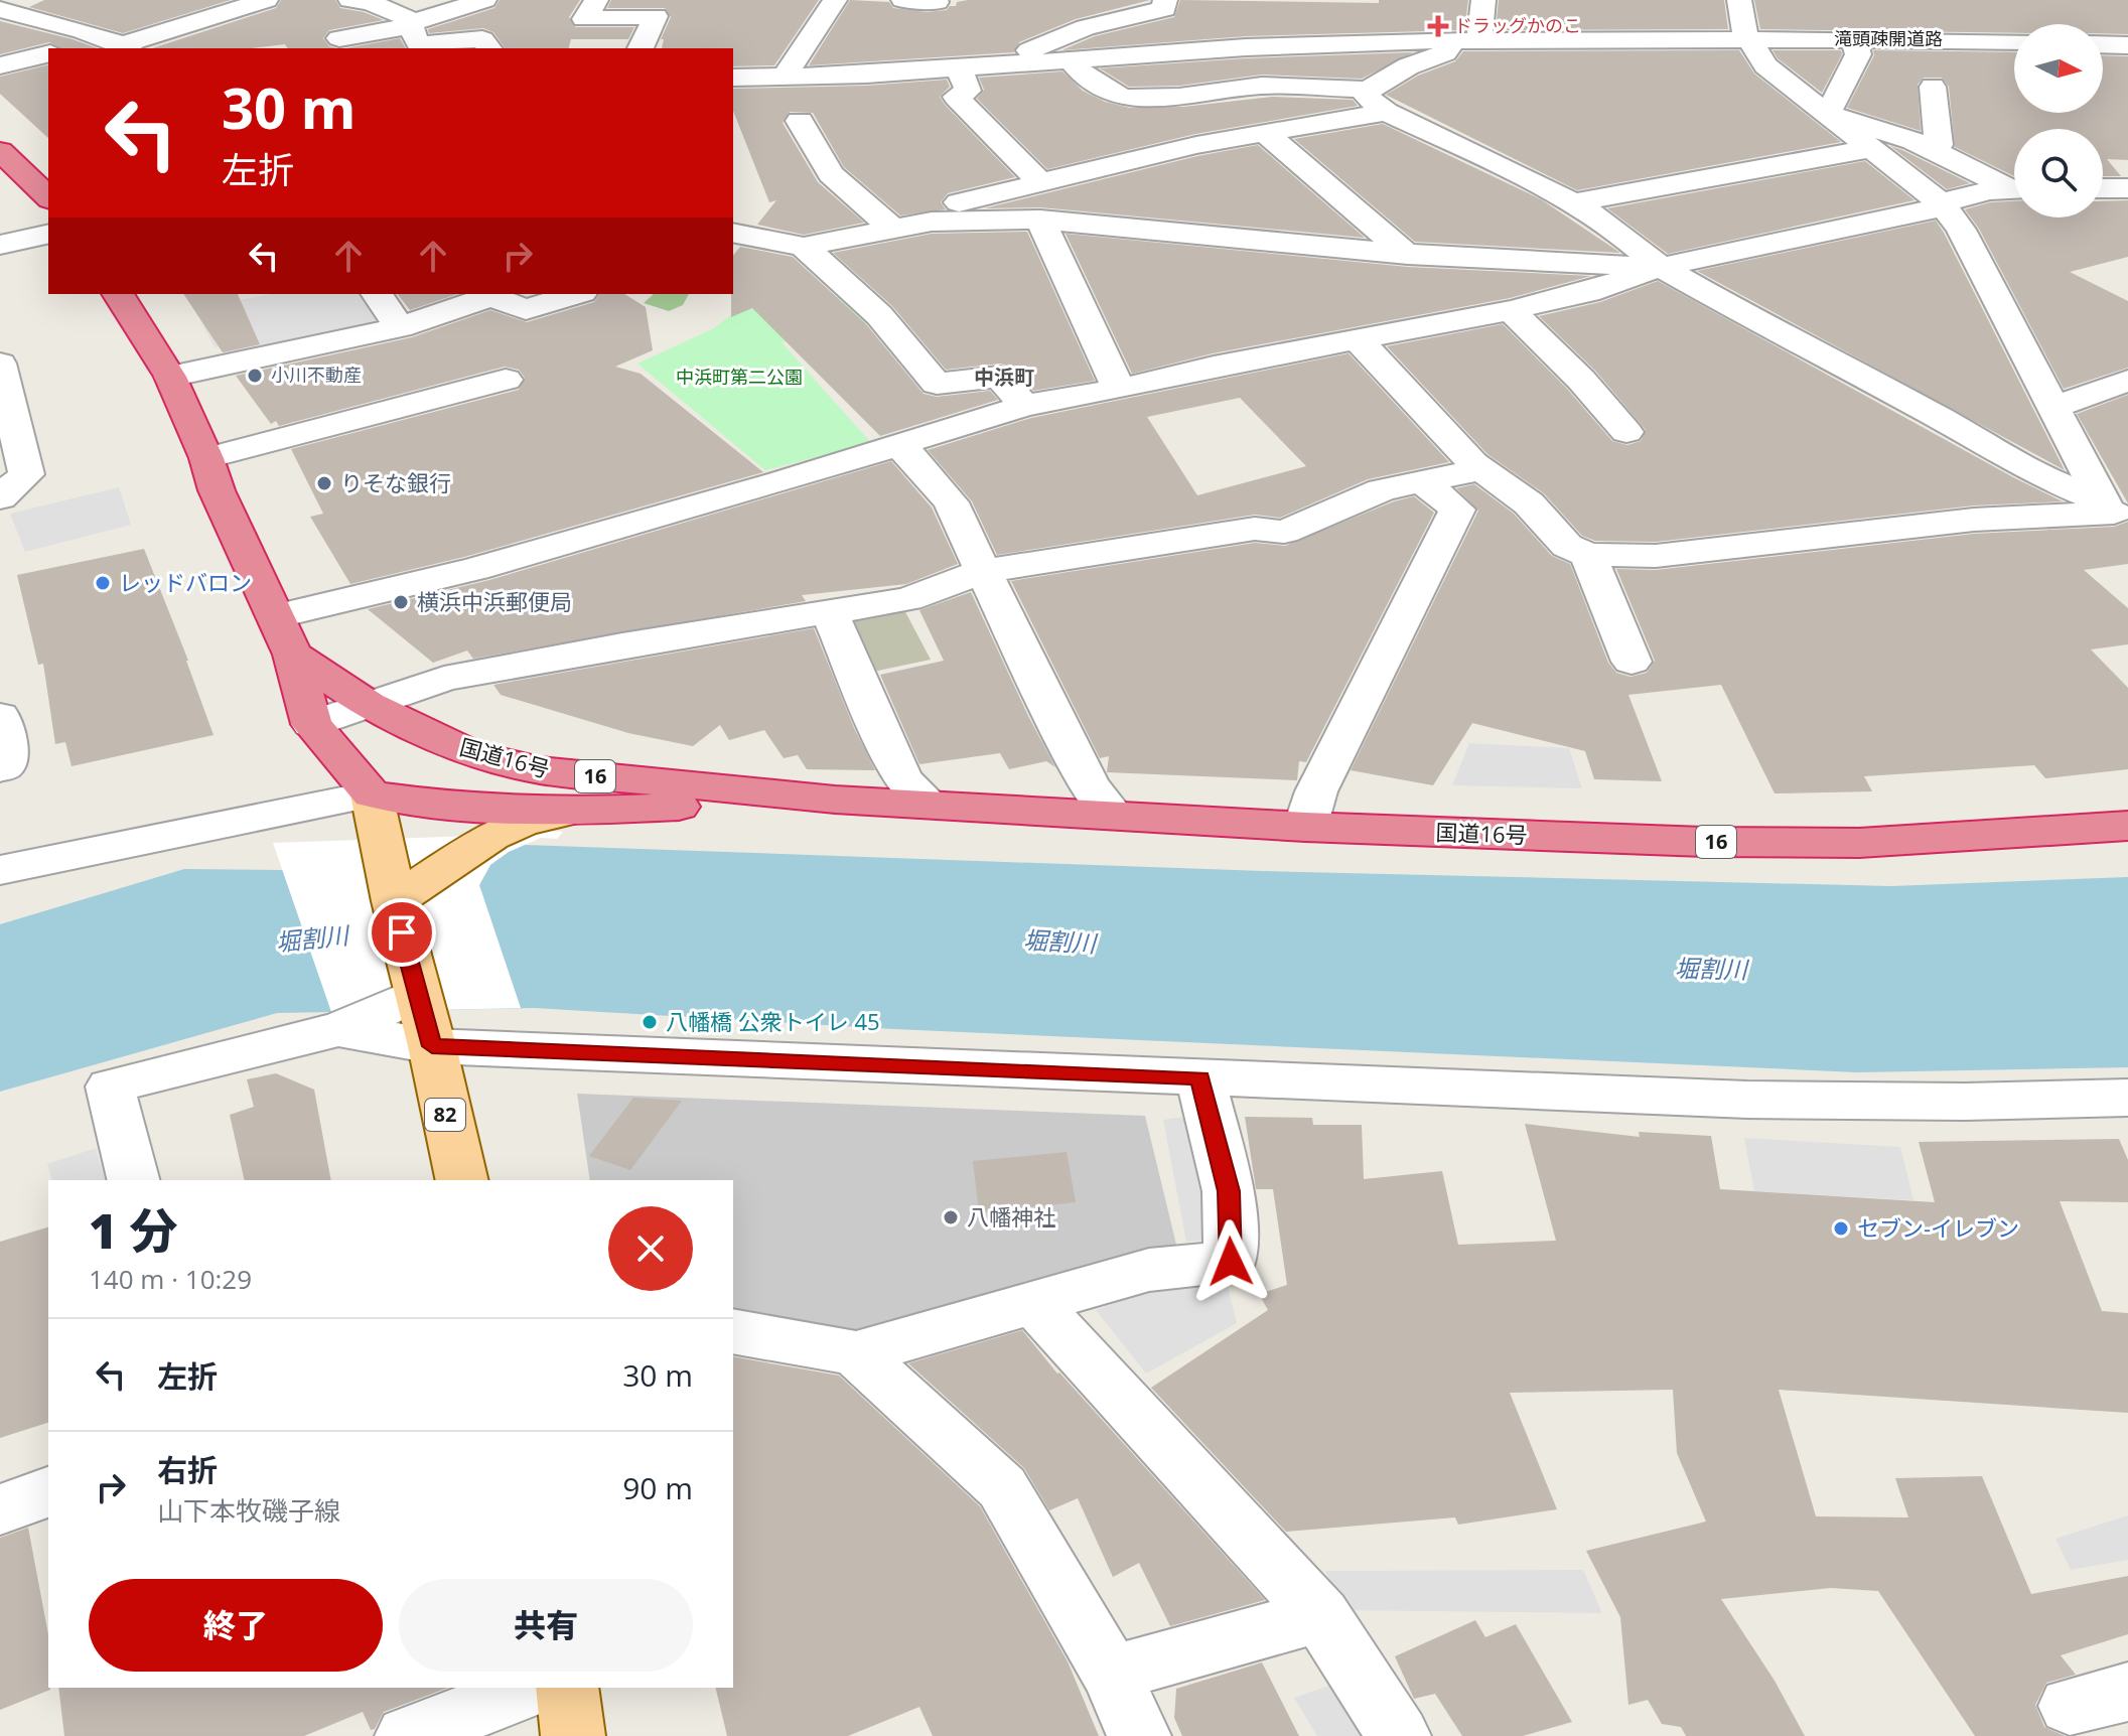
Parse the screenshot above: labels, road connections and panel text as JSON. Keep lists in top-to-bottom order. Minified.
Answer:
{"streets":{"highway":["国道16号","16"],"main road":["82"],"street":["滝頭疎開道路"]},"crossings":[["国道16号","82"]],"districts":["中浜町"],"water":["堀割川"],"parks":["中浜町第二公園"],"places":{"health":["ドラッグかのこ"],"other":["小川不動産","りそな銀行","レッドバロン","横浜中浜郵便局","八幡橋 公衆トイレ 45","八幡神社","セブン-イレブン"]},"north":"right","page":{"turn":["30 m","左折"],"heading":["1 分","140 m · 10:29"],"list":[{"name":"左折","value":"30 m"},{"name":"右折","note":"山下本牧磯子線","value":"90 m"}],"buttons":["終了","共有"]}}
